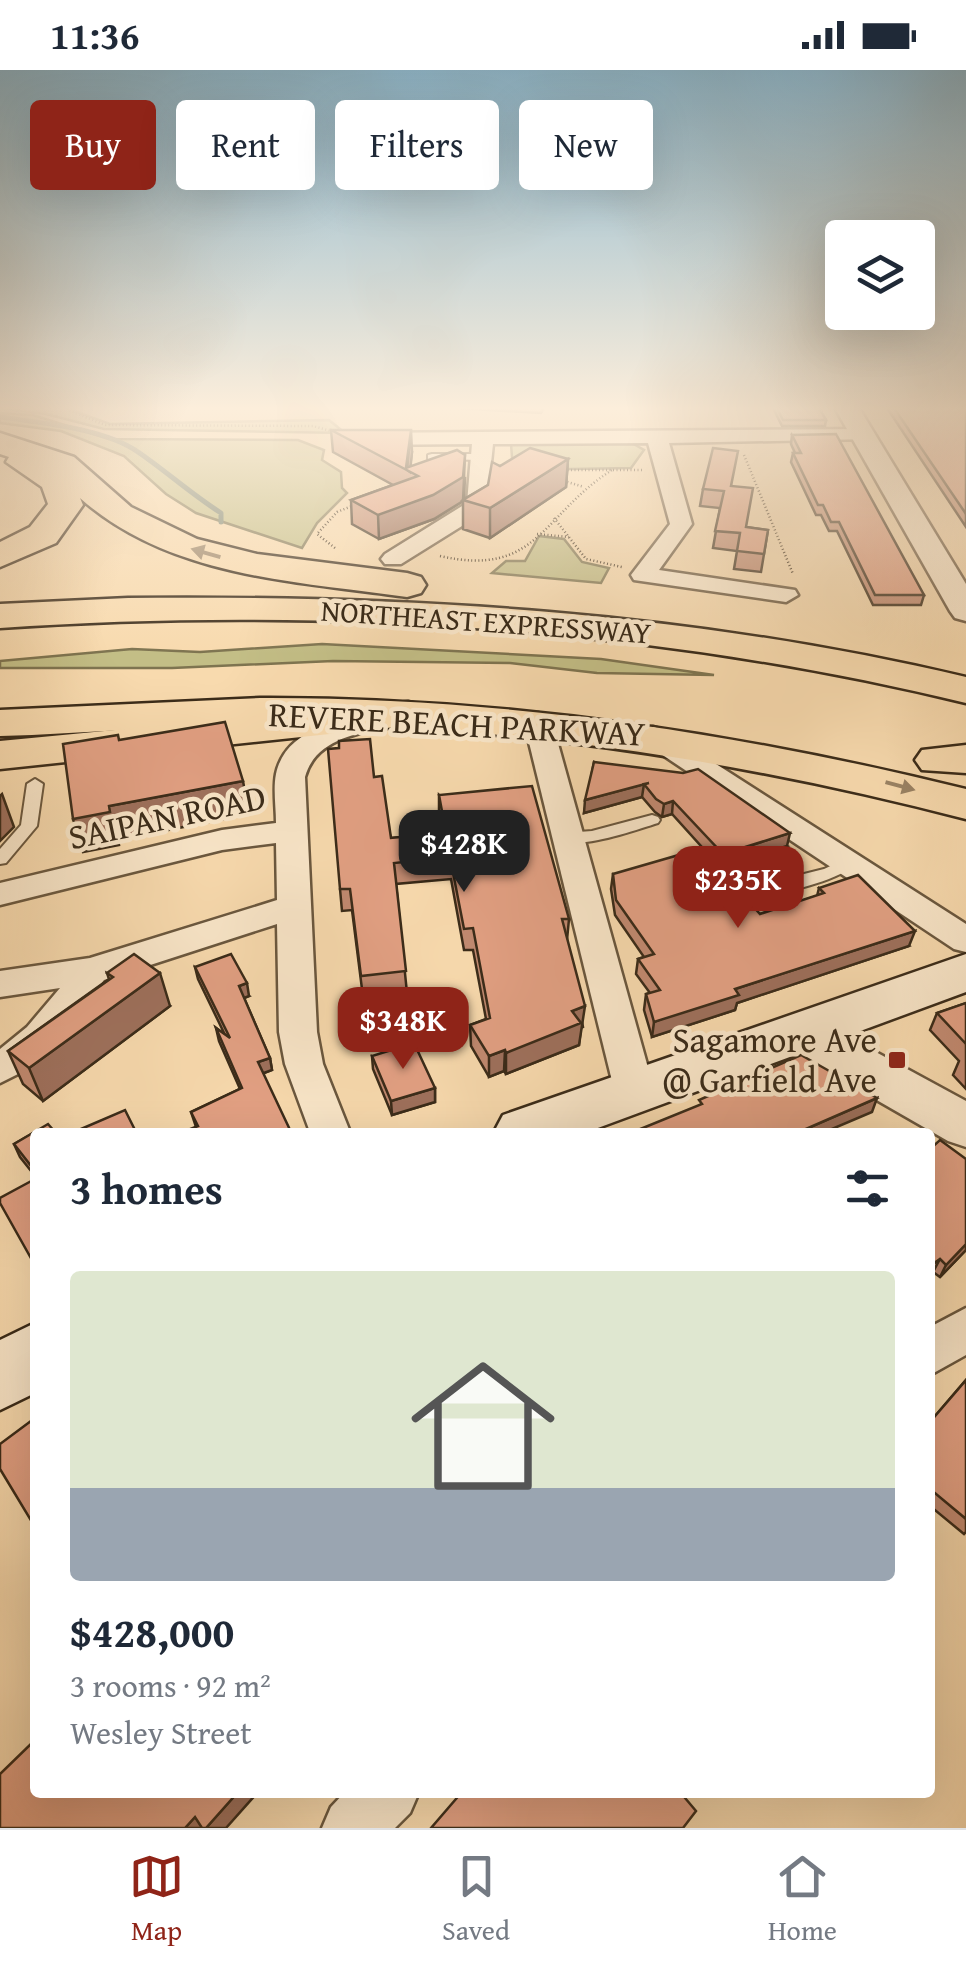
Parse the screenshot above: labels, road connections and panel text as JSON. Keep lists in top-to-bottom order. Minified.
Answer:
{"streets":{"highway":["NORTHEAST EXPRESSWAY","REVERE BEACH PARKWAY"],"street":["SAIPAN ROAD"]},"places":{"transit":["Sagamore Ave @ Garfield Ave"]},"page":{"status":"11:36","chip":["Buy","Rent","Filters","New"],"price":["$428K","$235K","$348K"],"heading":"3 homes","list":[{"name":"$428,000","note":"3 rooms · 92 m² · Wesley Street"}],"tabs":["Map","Saved","Home"]}}
